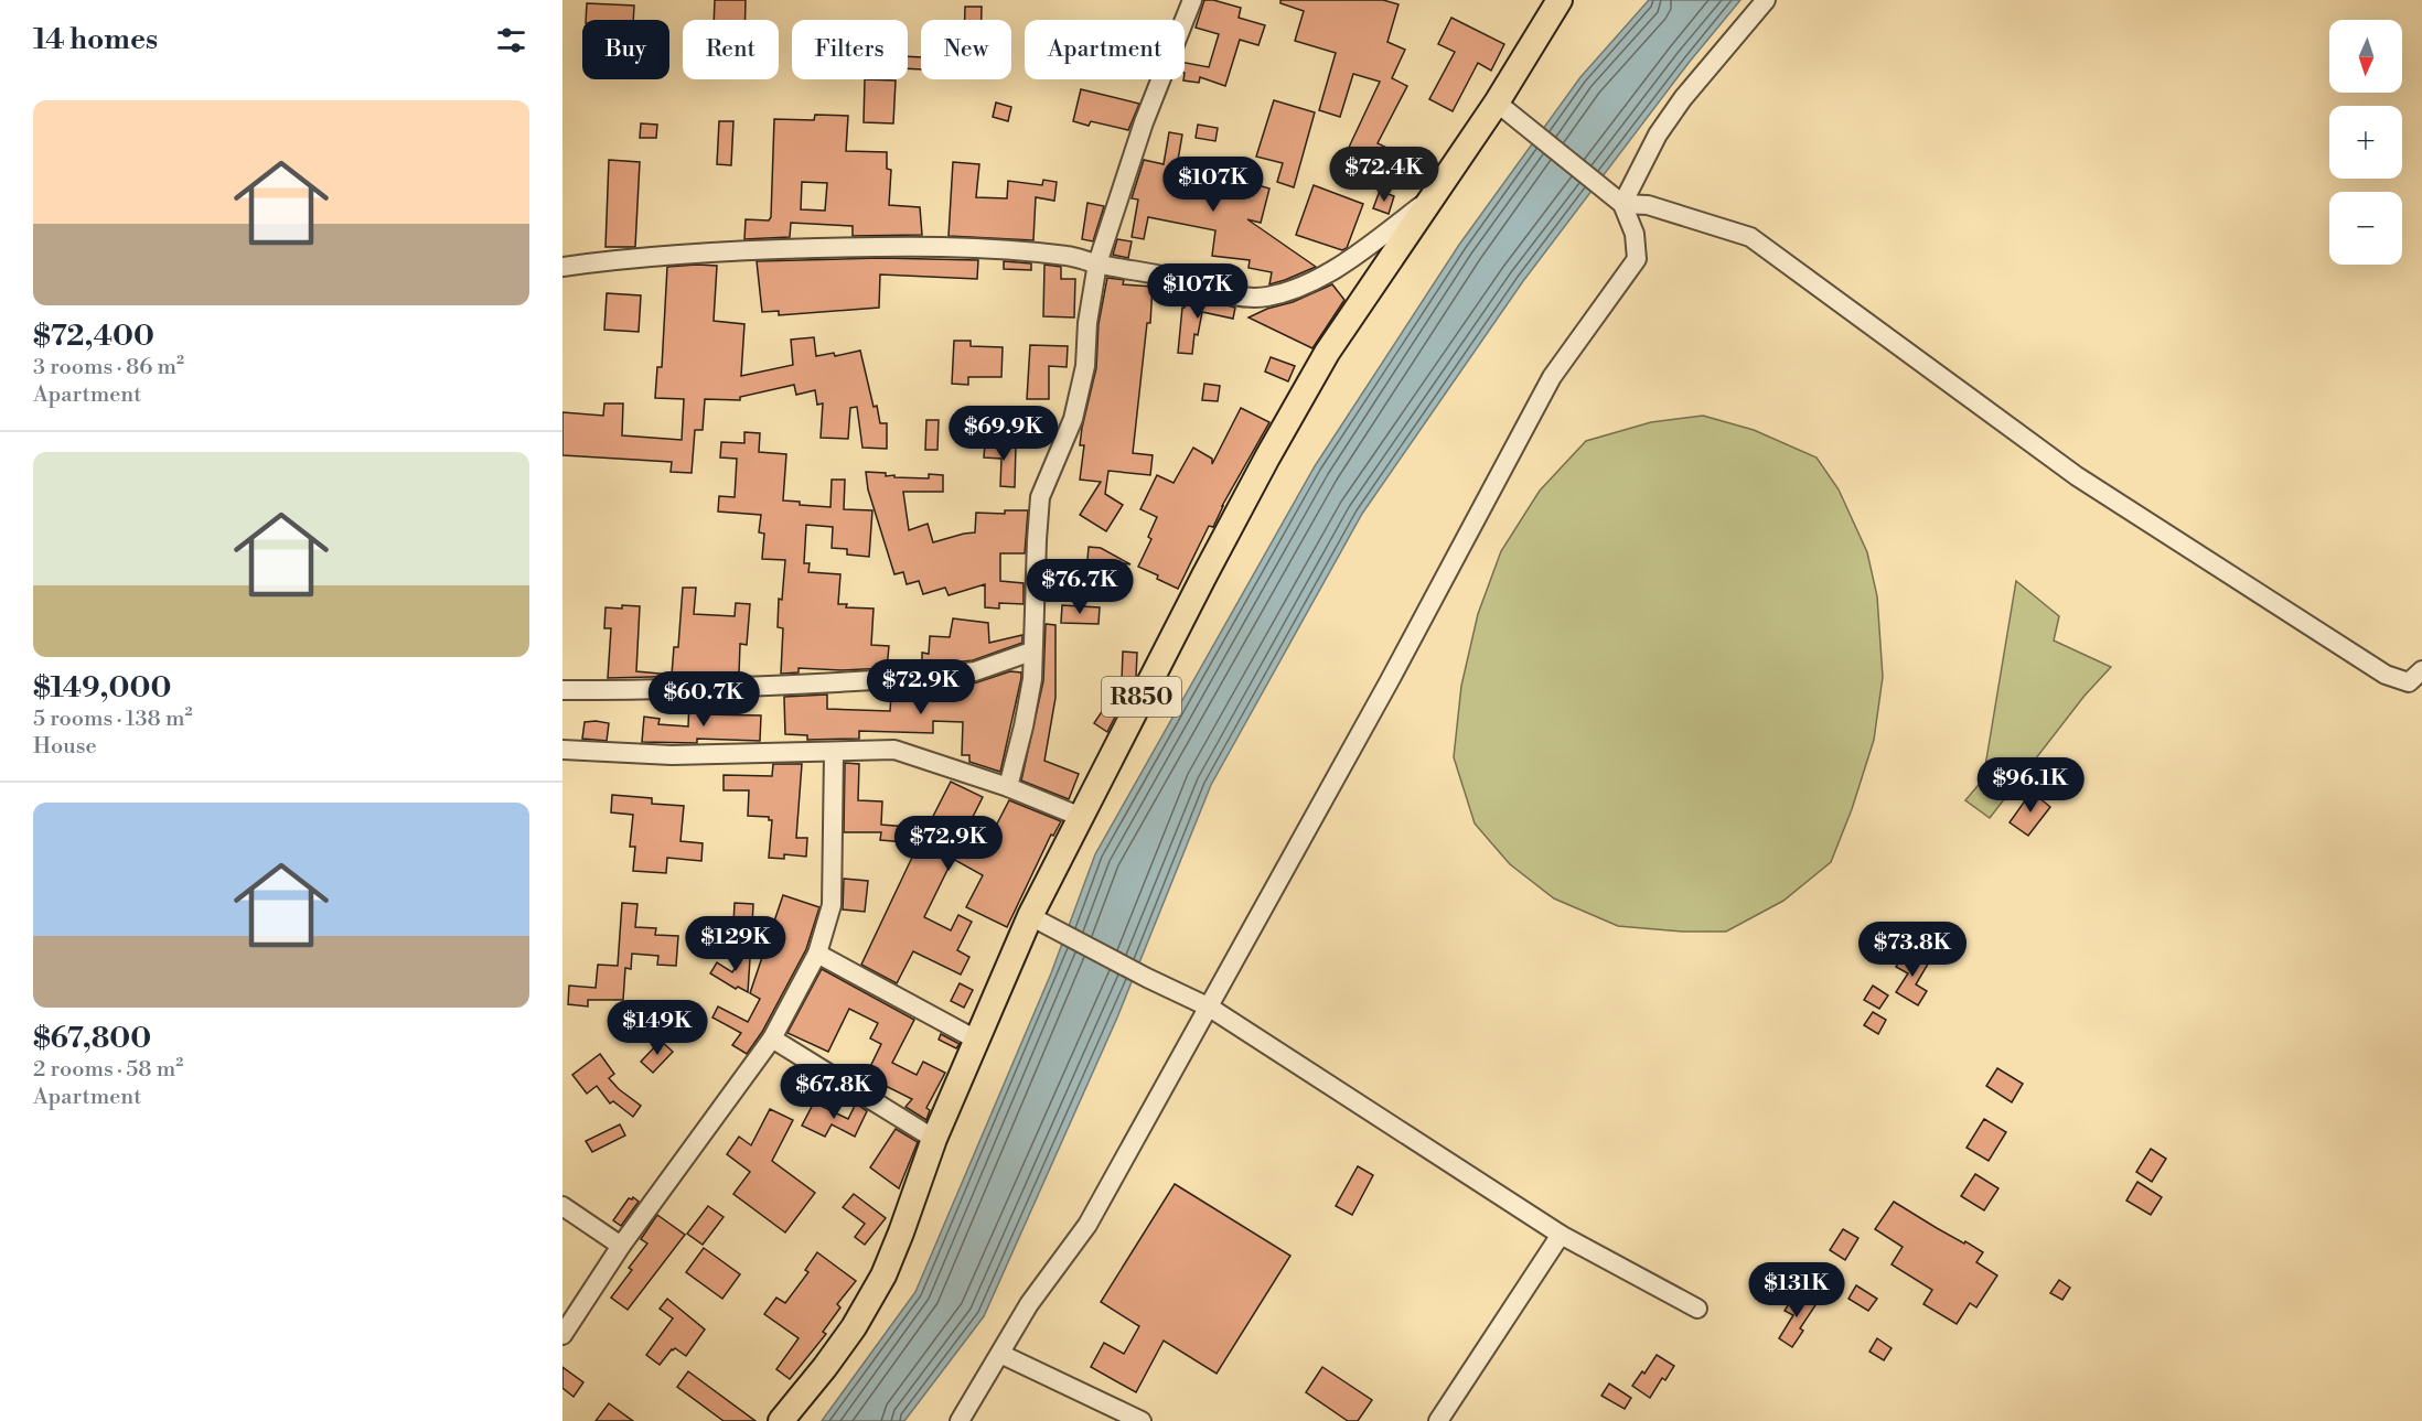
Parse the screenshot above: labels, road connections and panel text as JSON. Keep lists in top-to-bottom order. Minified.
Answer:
{"streets":{"main road":["R850"]},"north":"bottom","page":{"heading":"14 homes","map_buttons":["+","−"],"chip":["Buy","Rent","Filters","New","Apartment"],"list":[{"name":"$72,400","note":"3 rooms · 86 m² · Apartment"},{"name":"$149,000","note":"5 rooms · 138 m² · House"},{"name":"$67,800","note":"2 rooms · 58 m² · Apartment"}],"price":["$72.4K","$107K","$107K","$69.9K","$76.7K","$72.9K","$60.7K","$96.1K","$72.9K","$129K","$73.8K","$149K","$67.8K","$131K"]}}
